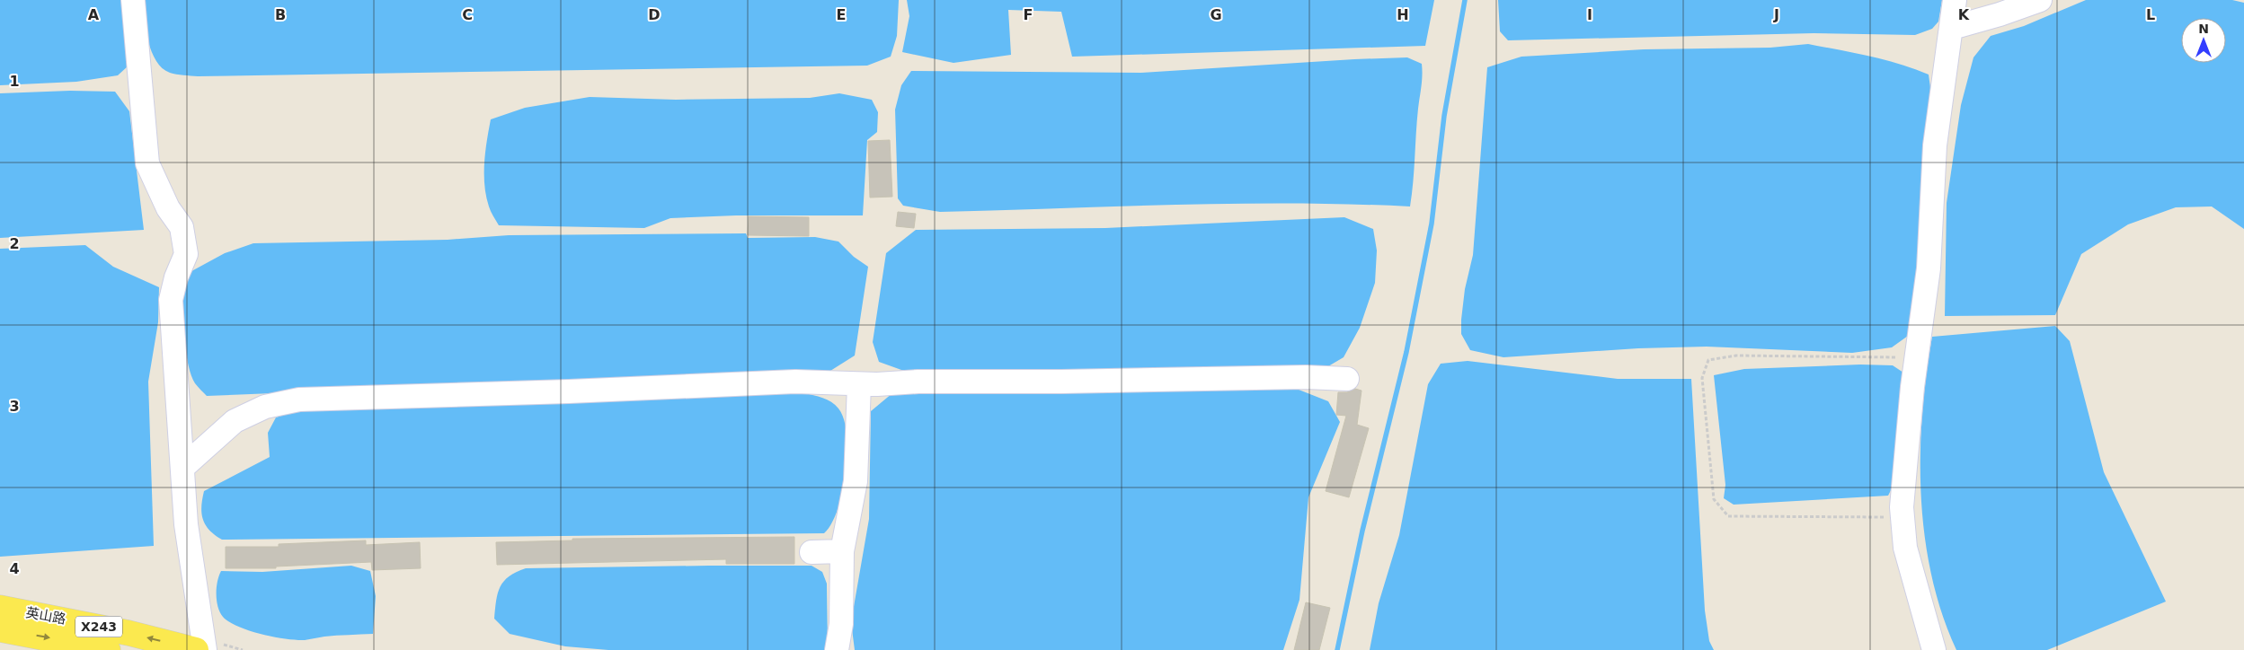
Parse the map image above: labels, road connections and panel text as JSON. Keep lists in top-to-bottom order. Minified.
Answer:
{"streets":{"main road":["英山路","X243"]},"north":"top","grid":{"columns":["A","B","C","D","E","F","G","H","I","J","K","L"],"rows":["1","2","3","4"]}}
